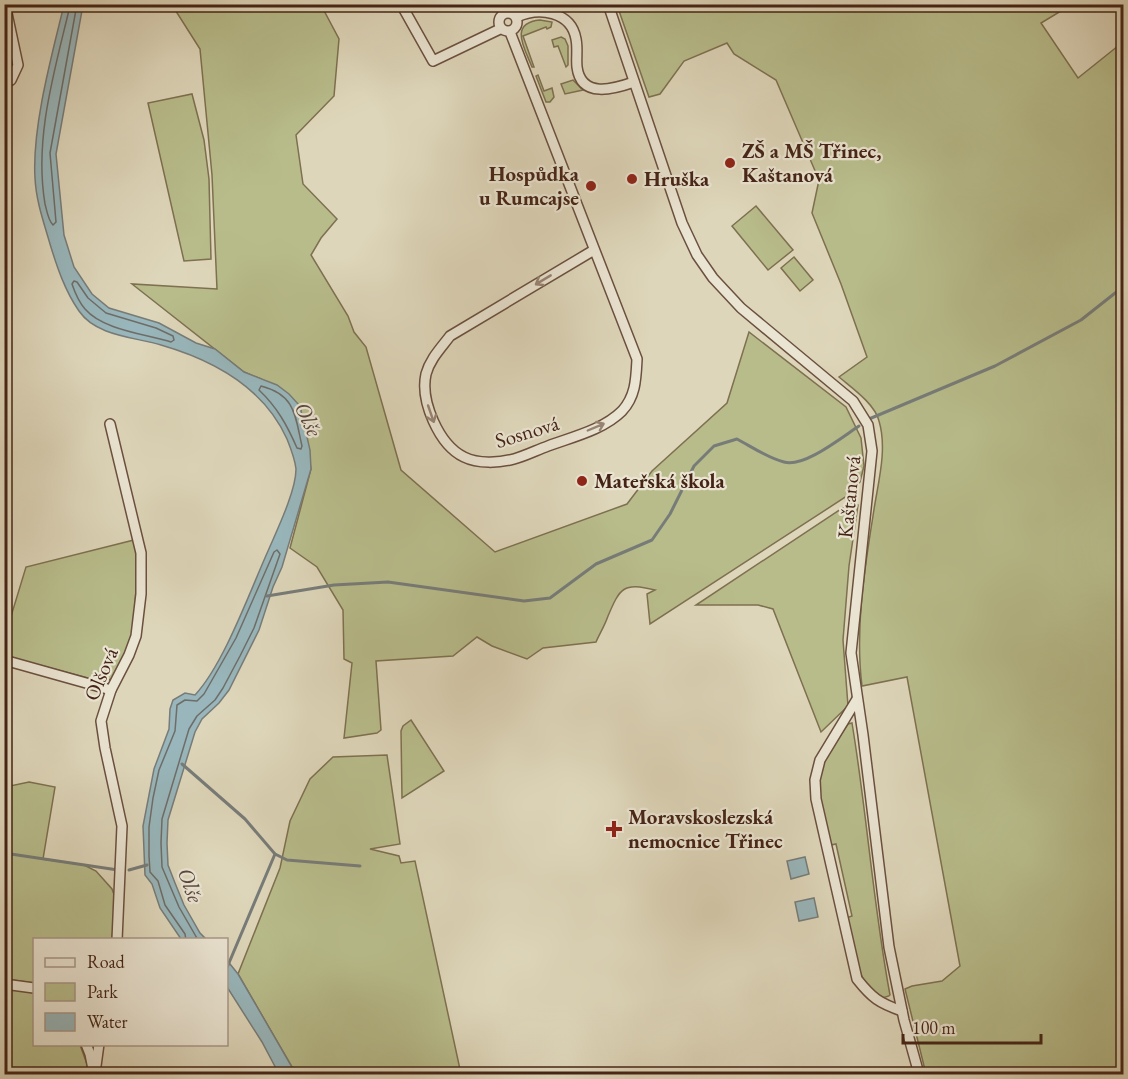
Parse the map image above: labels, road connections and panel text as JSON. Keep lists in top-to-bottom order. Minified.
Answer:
{"streets":{"street":["Sosnová","Kaštanová","Olšová"]},"water":["Olše"],"places":{"other":["ZŠ a MŠ Třinec, Kaštanová","Hruška","Hospůdka u Rumcajse","Mateřská škola"],"health":["Moravskoslezská nemocnice Třinec"]},"legend":["Road","Park","Water"],"scale_bar":"100 m"}
